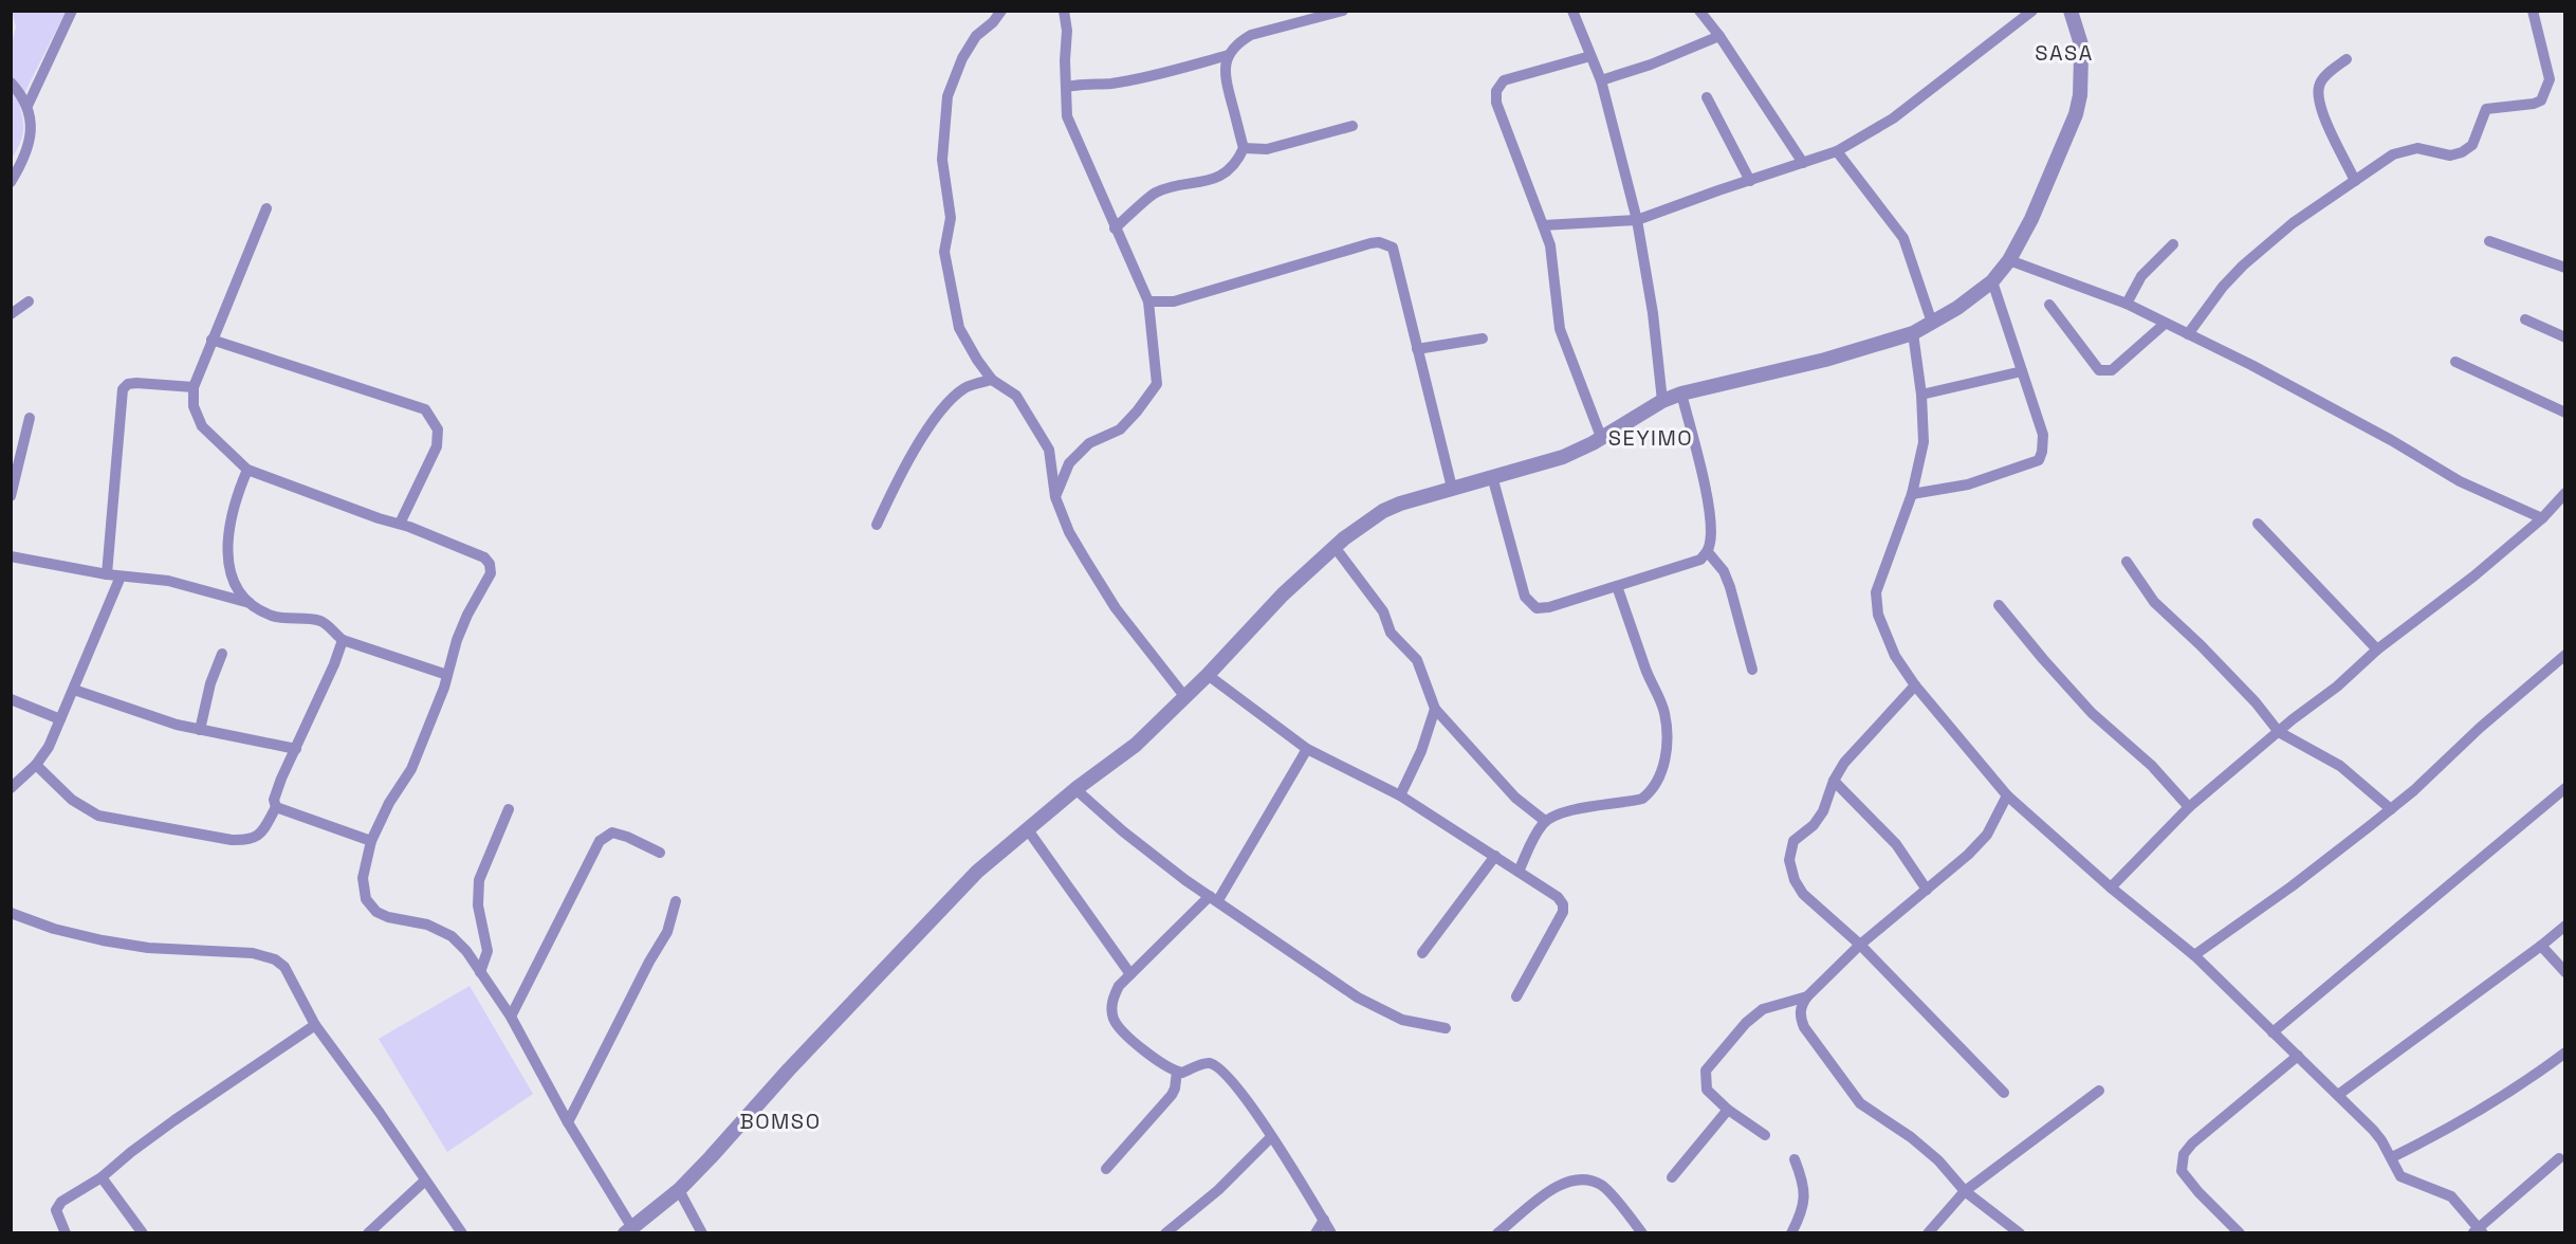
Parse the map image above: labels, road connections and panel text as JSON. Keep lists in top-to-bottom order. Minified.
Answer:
{"districts":["SASA","SEYIMO","BOMSO"]}
